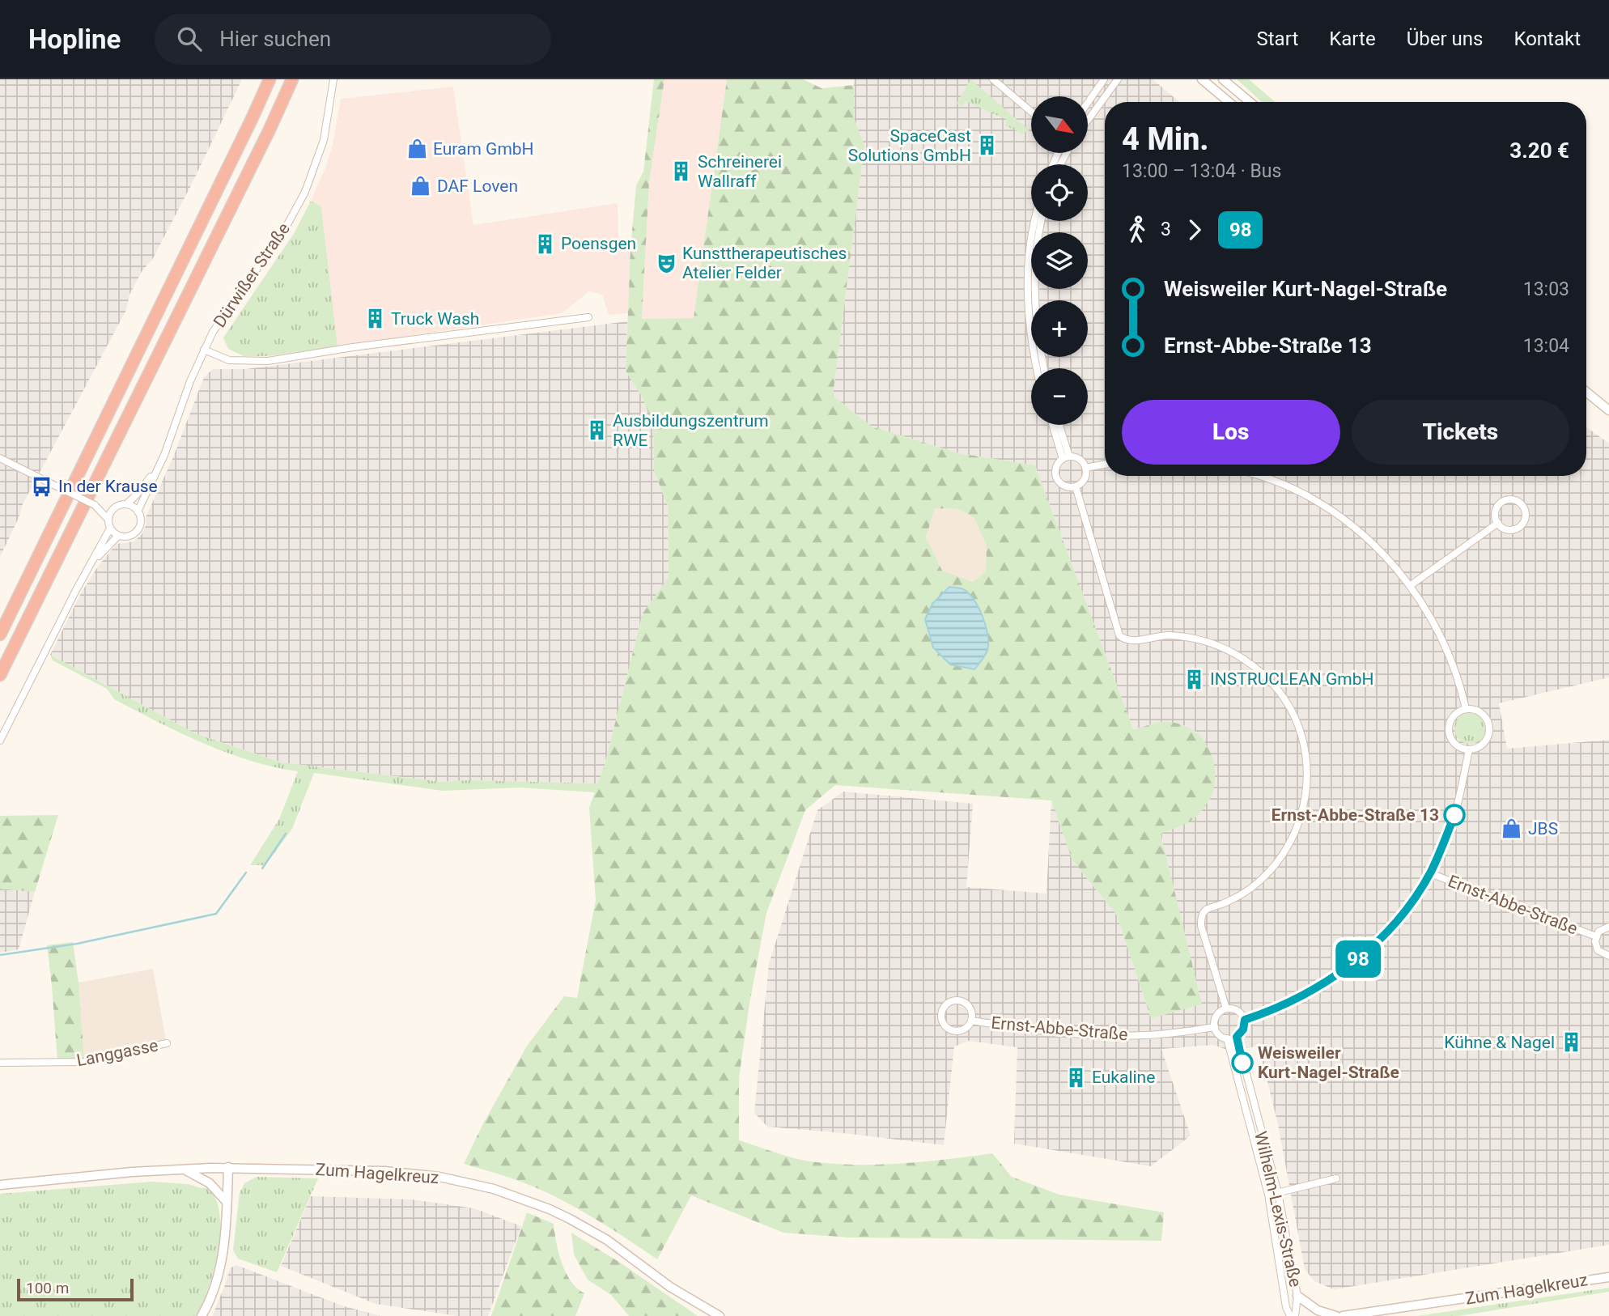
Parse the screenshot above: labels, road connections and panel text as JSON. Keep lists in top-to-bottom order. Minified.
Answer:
{"streets":{"main road":["Zum Hagelkreuz"],"street":["Dürwißer Straße","Ernst-Abbe-Straße","Langgasse","Wilhelm-Lexis-Straße"]},"crossings":[["Ernst-Abbe-Straße","Wilhelm-Lexis-Straße"]],"places":{"building":["SpaceCast Solutions GmbH","Schreinerei Wallraff","Poensgen","Truck Wash","Ausbildungszentrum RWE","INSTRUCLEAN GmbH","Kühne & Nagel","Eukaline"],"shop":["Euram GmbH","DAF Loven","JBS"],"theatre":["Kunsttherapeutisches Atelier Felder"],"bus stop":["In der Krause"],"other":["Ernst-Abbe-Straße 13","Weisweiler Kurt-Nagel-Straße"]},"lines":["bus line 98"],"scale_bar":"100 m","north":"bottom right","page":{"header":"Hopline","search":"Hier suchen","nav":["Start","Karte","Über uns","Kontakt"],"on_map":"98","map_buttons":["+","−"],"heading":["4 Min.","13:00 – 13:04 · Bus","3.20 €"],"legs":["3","98"],"list":[{"name":"Weisweiler Kurt-Nagel-Straße","value":"13:03"},{"name":"Ernst-Abbe-Straße 13","value":"13:04"}],"buttons":["Los","Tickets"],"scale":"100 m"}}
